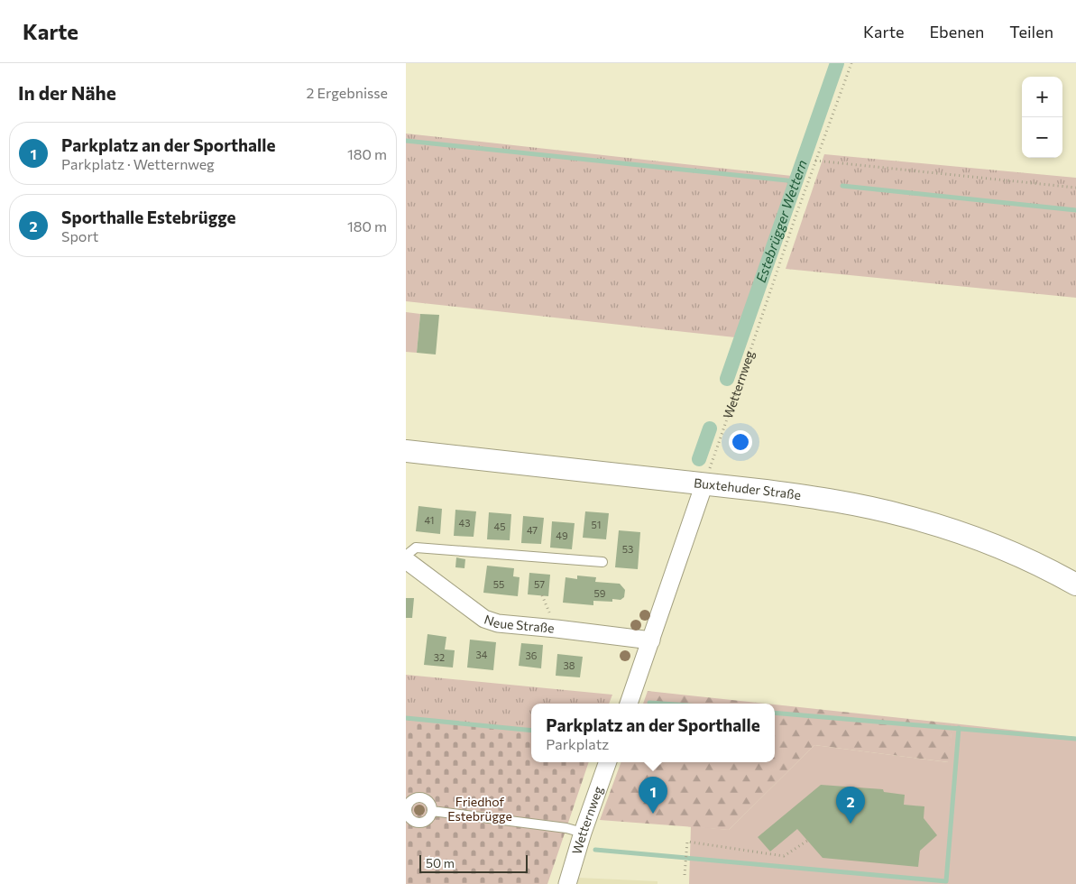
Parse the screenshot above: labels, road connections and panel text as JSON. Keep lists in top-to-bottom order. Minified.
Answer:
{"streets":{"street":["Wetternweg","Buxtehuder Straße","Neue Straße"]},"crossings":[["Wetternweg","Buxtehuder Straße"]],"water":["Estebrügger Wettern"],"parks":["Friedhof Estebrügge"],"house_numbers":["41","43","51","45","47","49","53","55","57","59","34","36","32","38"],"scale_bar":"50 m","page":{"header":"Karte","nav":["Karte","Ebenen","Teilen"],"heading":["In der Nähe","2 Ergebnisse"],"map_buttons":["+","−"],"list":[{"mark":"1","name":"Parkplatz an der Sporthalle","note":"Parkplatz · Wetternweg","value":"180 m"},{"mark":"2","name":"Sporthalle Estebrügge","note":"Sport","value":"180 m"}],"popup":["Parkplatz an der Sporthalle","Parkplatz"],"pins":["1","2"],"scale":"50 m"}}
